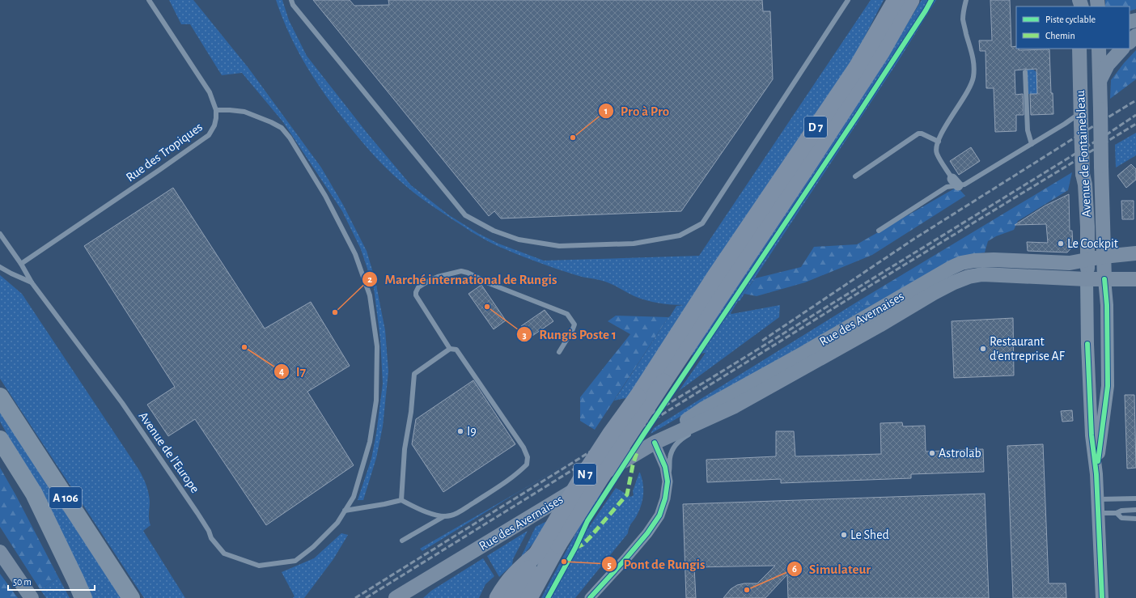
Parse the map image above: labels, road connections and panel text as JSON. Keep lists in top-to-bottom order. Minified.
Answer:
{"streets":{"highway":["D 7","N 7","A 106"],"main road":["Avenue de Fontainebleau","Rue des Avernaises"],"lane":["Rue des Tropiques","Avenue de l'Europe"]},"crossings":[["D 7","N 7"],["Rue des Tropiques","Avenue de l'Europe"],["Avenue de Fontainebleau","Rue des Avernaises"]],"places":["Pro à Pro","Le Cockpit","Rungis Poste 1","Marché international de Rungis","I7","Restaurant d'entreprise AF","I9","Astrolab","Le Shed","Pont de Rungis","Simulateur"],"legend":["Piste cyclable","Chemin"],"scale_bar":"50 m"}
